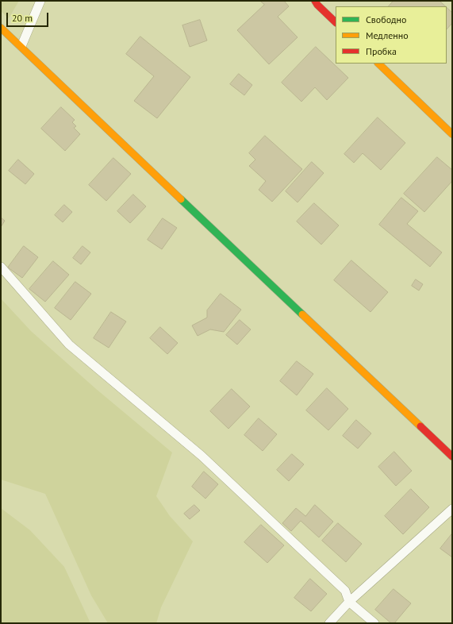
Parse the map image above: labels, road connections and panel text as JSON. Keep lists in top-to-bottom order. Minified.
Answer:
{"legend":["Свободно","Медленно","Пробка"],"scale_bar":"20 m"}
